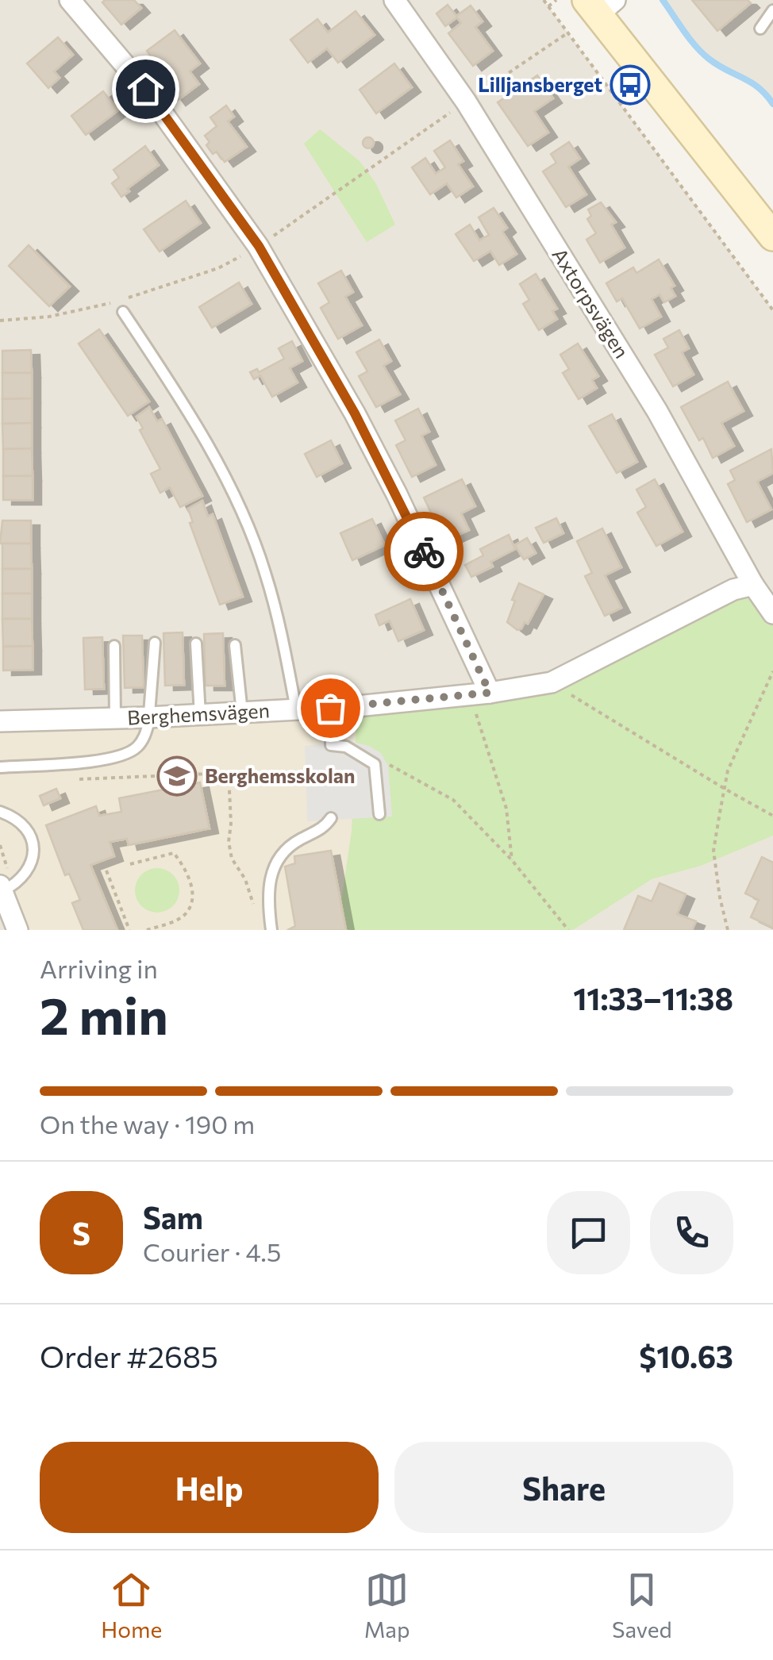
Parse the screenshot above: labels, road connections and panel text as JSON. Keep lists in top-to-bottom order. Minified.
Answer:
{"streets":{"street":["Axtorpsvägen","Berghemsvägen"]},"crossings":[["Axtorpsvägen","Berghemsvägen"]],"places":{"bus stop":["Lilljansberget"],"school or university":["Berghemsskolan"]},"page":{"heading":["2 min","Arriving in","11:33–11:38"],"panel":["Sam","Courier · 4.5","Order #2685","$10.63"],"bar":"On the way · 190 m","round":"S","buttons":["Help","Share"],"tabs":["Home","Map","Saved"]}}
